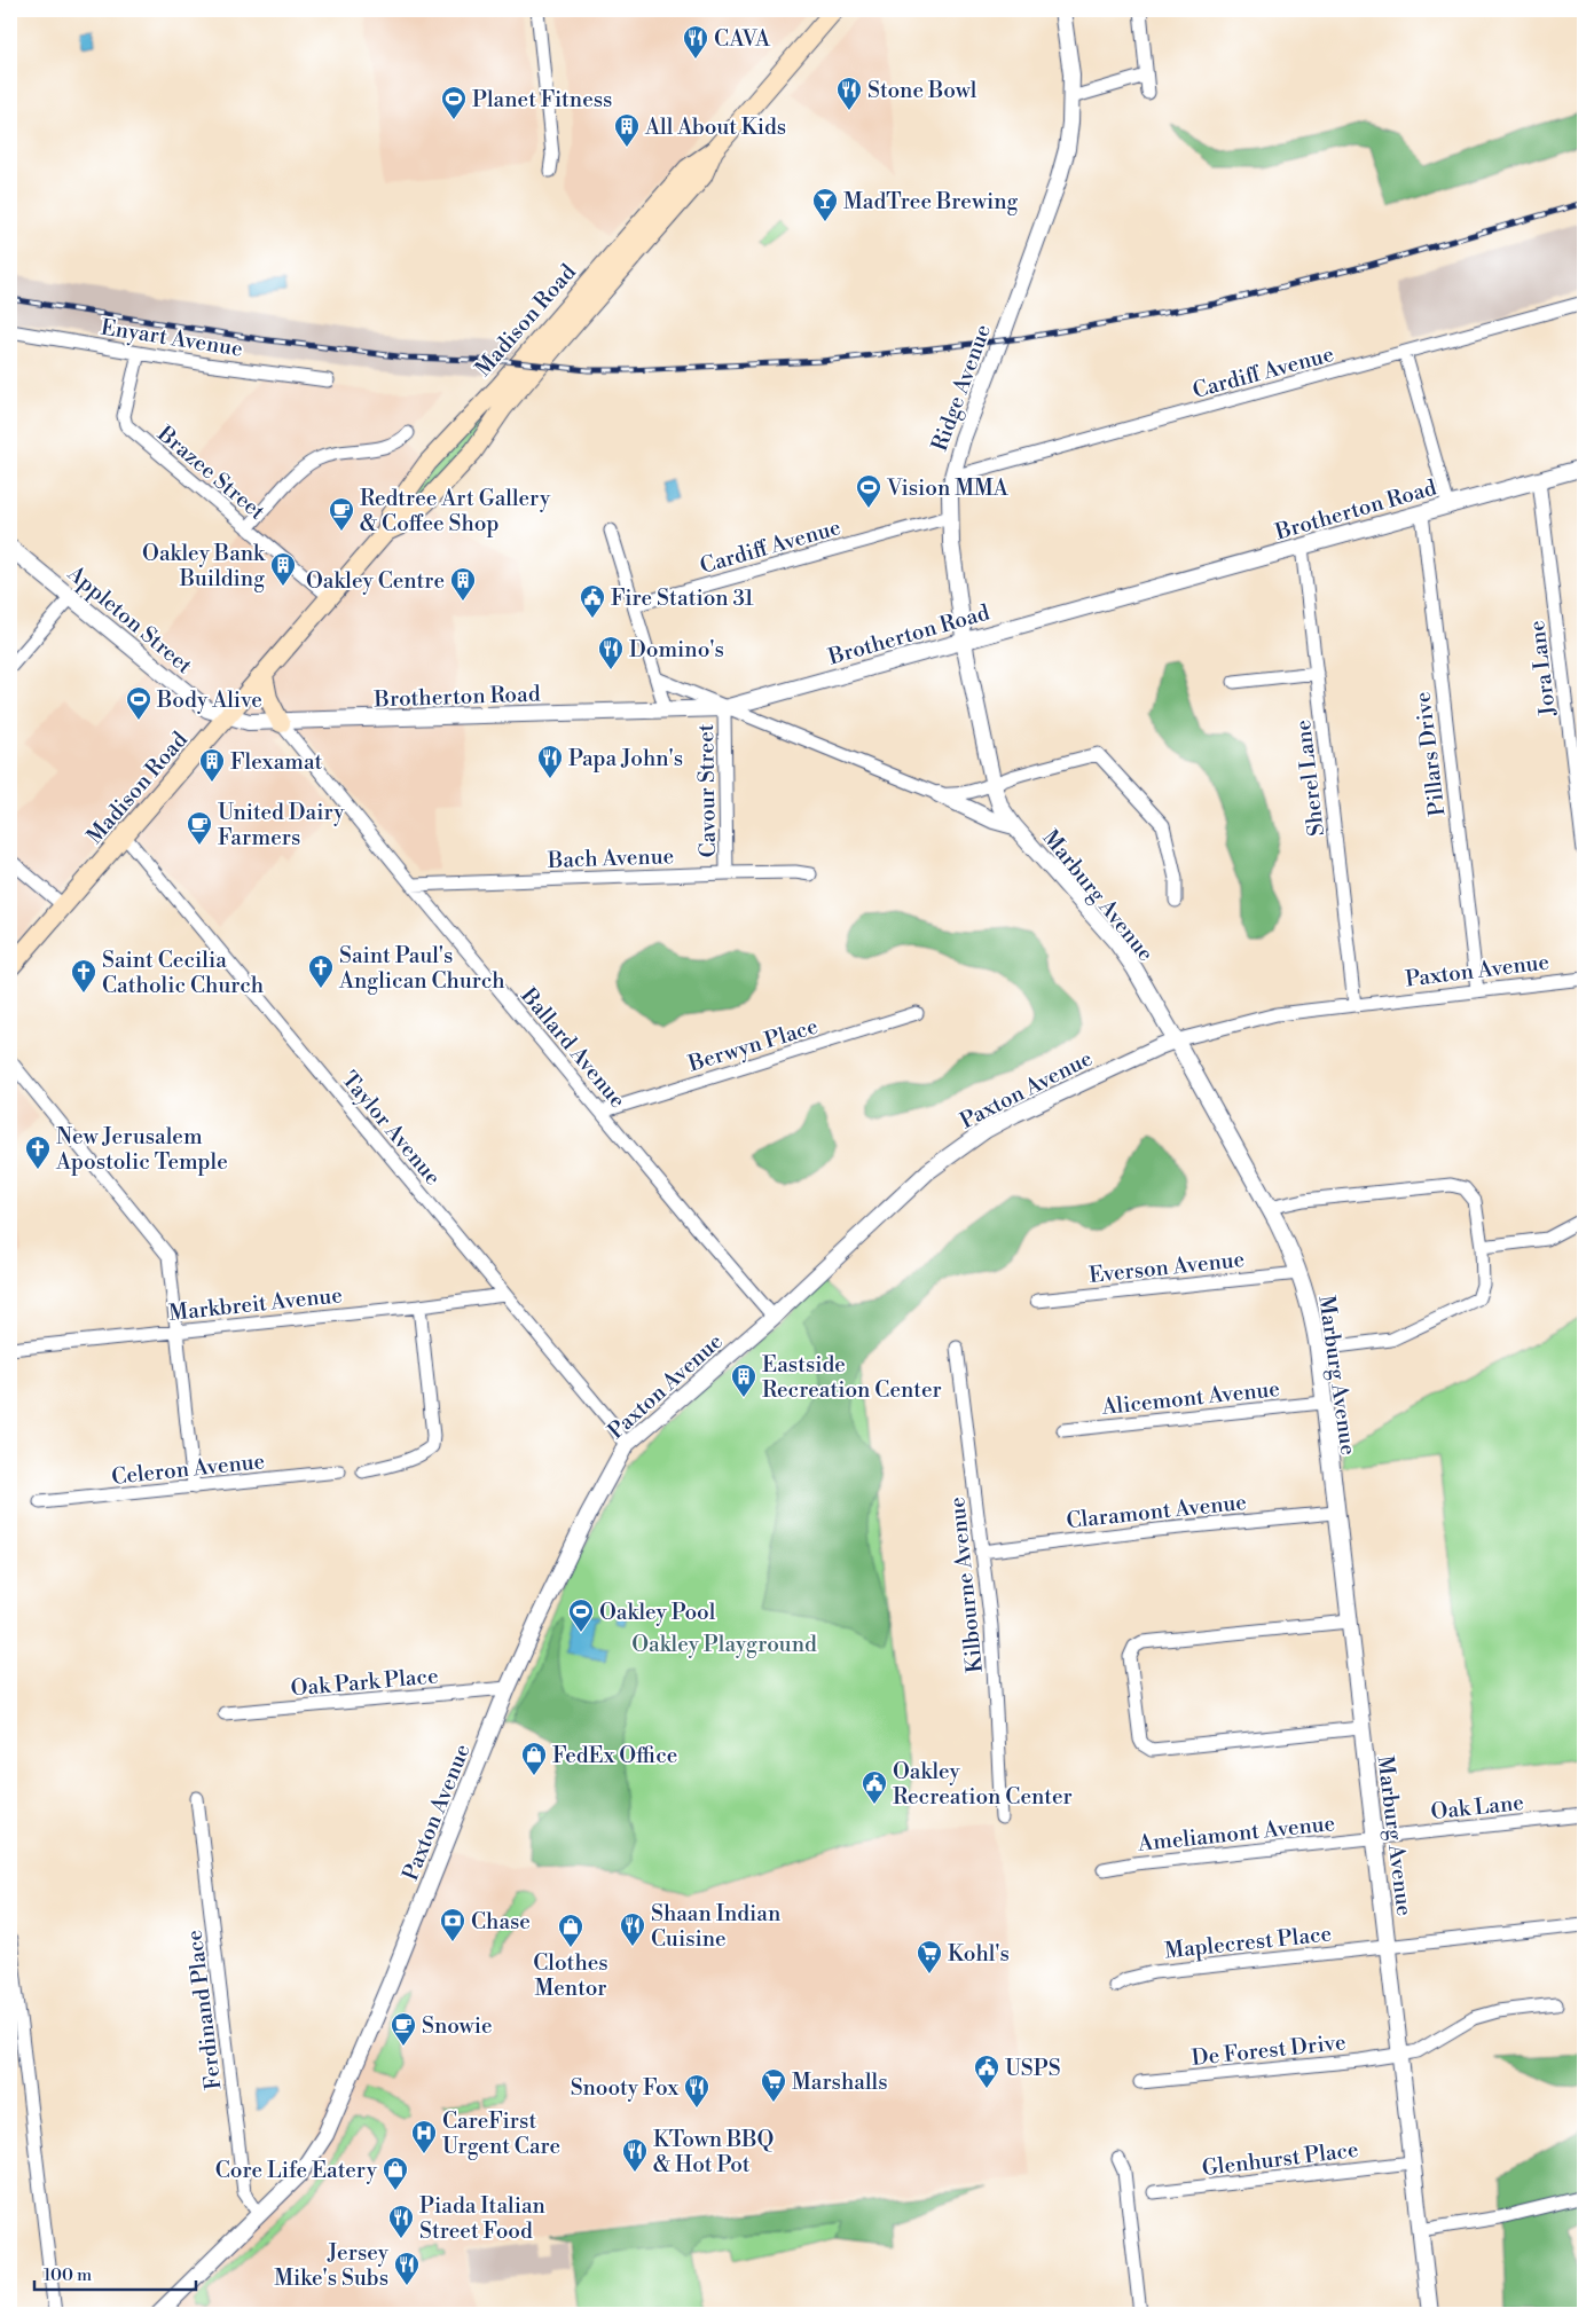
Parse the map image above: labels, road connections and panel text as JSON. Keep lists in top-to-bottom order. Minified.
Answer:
{"streets":{"main road":["Madison Road"],"street":["Enyart Avenue","Cardiff Avenue","Ridge Avenue","Brazee Street","Brotherton Road","Appleton Street","Jora Lane","Pillars Drive","Sherel Lane","Cavour Street","Bach Avenue","Marburg Avenue","Paxton Avenue","Berwyn Place","Ballard Avenue","Taylor Avenue","Everson Avenue","Markbreit Avenue","Alicemont Avenue","Celeron Avenue","Claramont Avenue","Kilbourne Avenue","Oak Park Place","Oak Lane","Ameliamont Avenue","Maplecrest Place","Ferdinand Place","De Forest Drive","Glenhurst Place"]},"crossings":[["Madison Road","Brazee Street"],["Madison Road","Brotherton Road"],["Madison Road","Appleton Street"],["Madison Road","Taylor Avenue"],["Enyart Avenue","Brazee Street"],["Cardiff Avenue","Ridge Avenue"],["Ridge Avenue","Brotherton Road"],["Ridge Avenue","Marburg Avenue"],["Brotherton Road","Appleton Street"],["Brotherton Road","Jora Lane"],["Brotherton Road","Pillars Drive"],["Brotherton Road","Sherel Lane"],["Brotherton Road","Cavour Street"],["Brotherton Road","Ballard Avenue"],["Pillars Drive","Paxton Avenue"],["Sherel Lane","Paxton Avenue"],["Cavour Street","Bach Avenue"],["Bach Avenue","Ballard Avenue"],["Marburg Avenue","Paxton Avenue"],["Marburg Avenue","Everson Avenue"],["Marburg Avenue","Alicemont Avenue"],["Marburg Avenue","Claramont Avenue"],["Marburg Avenue","Oak Lane"],["Marburg Avenue","Ameliamont Avenue"],["Marburg Avenue","Maplecrest Place"],["Marburg Avenue","De Forest Drive"],["Marburg Avenue","Glenhurst Place"],["Paxton Avenue","Ballard Avenue"],["Paxton Avenue","Taylor Avenue"],["Paxton Avenue","Oak Park Place"],["Paxton Avenue","Ferdinand Place"],["Berwyn Place","Ballard Avenue"],["Taylor Avenue","Markbreit Avenue"],["Claramont Avenue","Kilbourne Avenue"],["Oak Lane","Ameliamont Avenue"]],"parks":["Oakley Playground"],"places":{"restaurant":["CAVA","Stone Bowl","Domino's","Papa John's","Shaan Indian Cuisine","Snooty Fox","KTown BBQ & Hot Pot","Piada Italian Street Food","Jersey Mike's Subs"],"sports":["Planet Fitness","Vision MMA","Body Alive","Oakley Pool"],"building":["All About Kids","Oakley Bank Building","Oakley Centre","Flexamat","Eastside Recreation Center"],"bar":["MadTree Brewing"],"cafe":["Redtree Art Gallery & Coffee Shop","United Dairy Farmers","Snowie"],"public building":["Fire Station 31","Oakley Recreation Center","USPS"],"church":["Saint Paul's Anglican Church","Saint Cecilia Catholic Church","New Jerusalem Apostolic Temple"],"shop":["FedEx Office","Clothes Mentor","Core Life Eatery"],"bank":["Chase"],"supermarket":["Kohl's","Marshalls"],"hospital":["CareFirst Urgent Care"]},"scale_bar":"100 m"}
